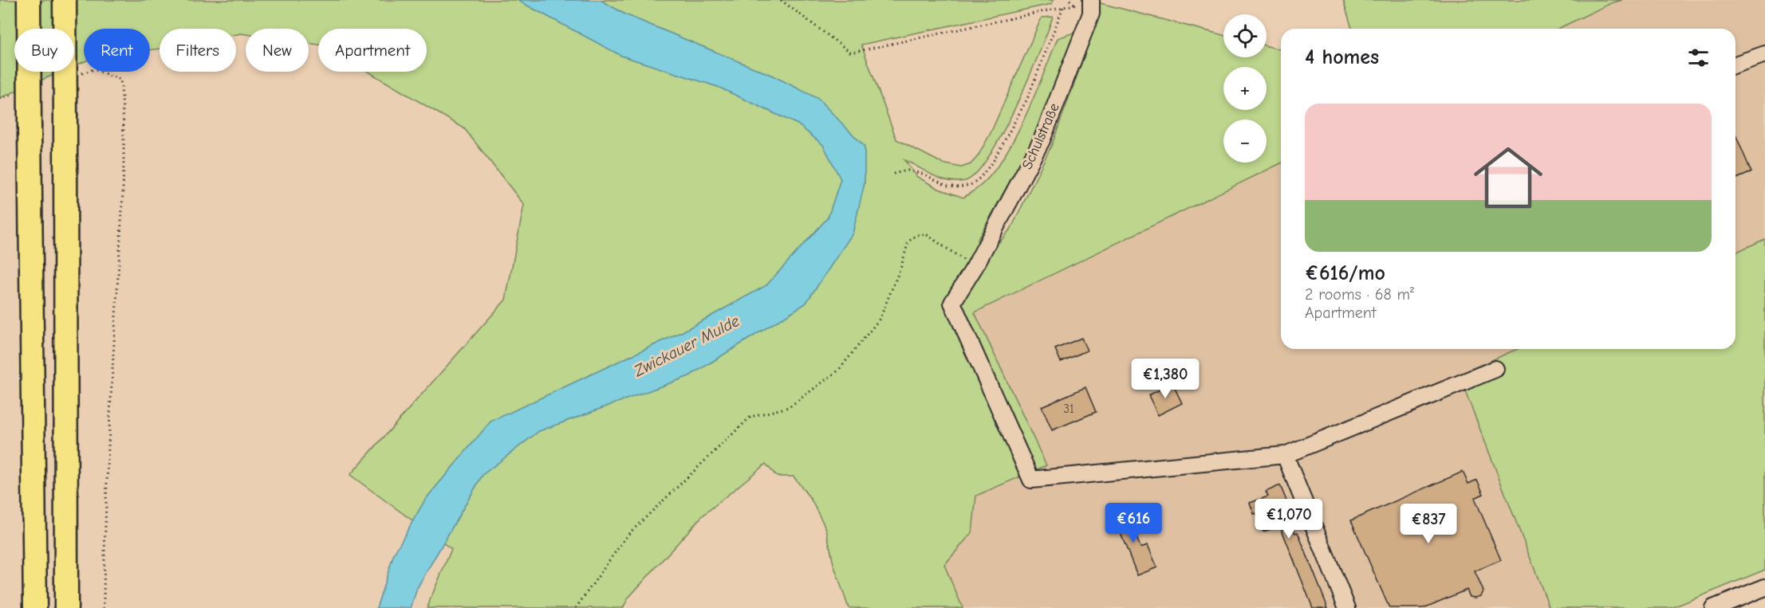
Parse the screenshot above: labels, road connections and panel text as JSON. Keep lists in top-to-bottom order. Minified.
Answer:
{"streets":{"street":["Schulstraße"]},"water":["Zwickauer Mulde"],"house_numbers":["31"],"page":{"map_buttons":["+","−"],"chip":["Buy","Rent","Filters","New","Apartment"],"heading":"4 homes","list":[{"name":"€616/mo","note":"2 rooms · 68 m² · Apartment"}],"price":["€1,380","€1,070","€616","€837"]}}
